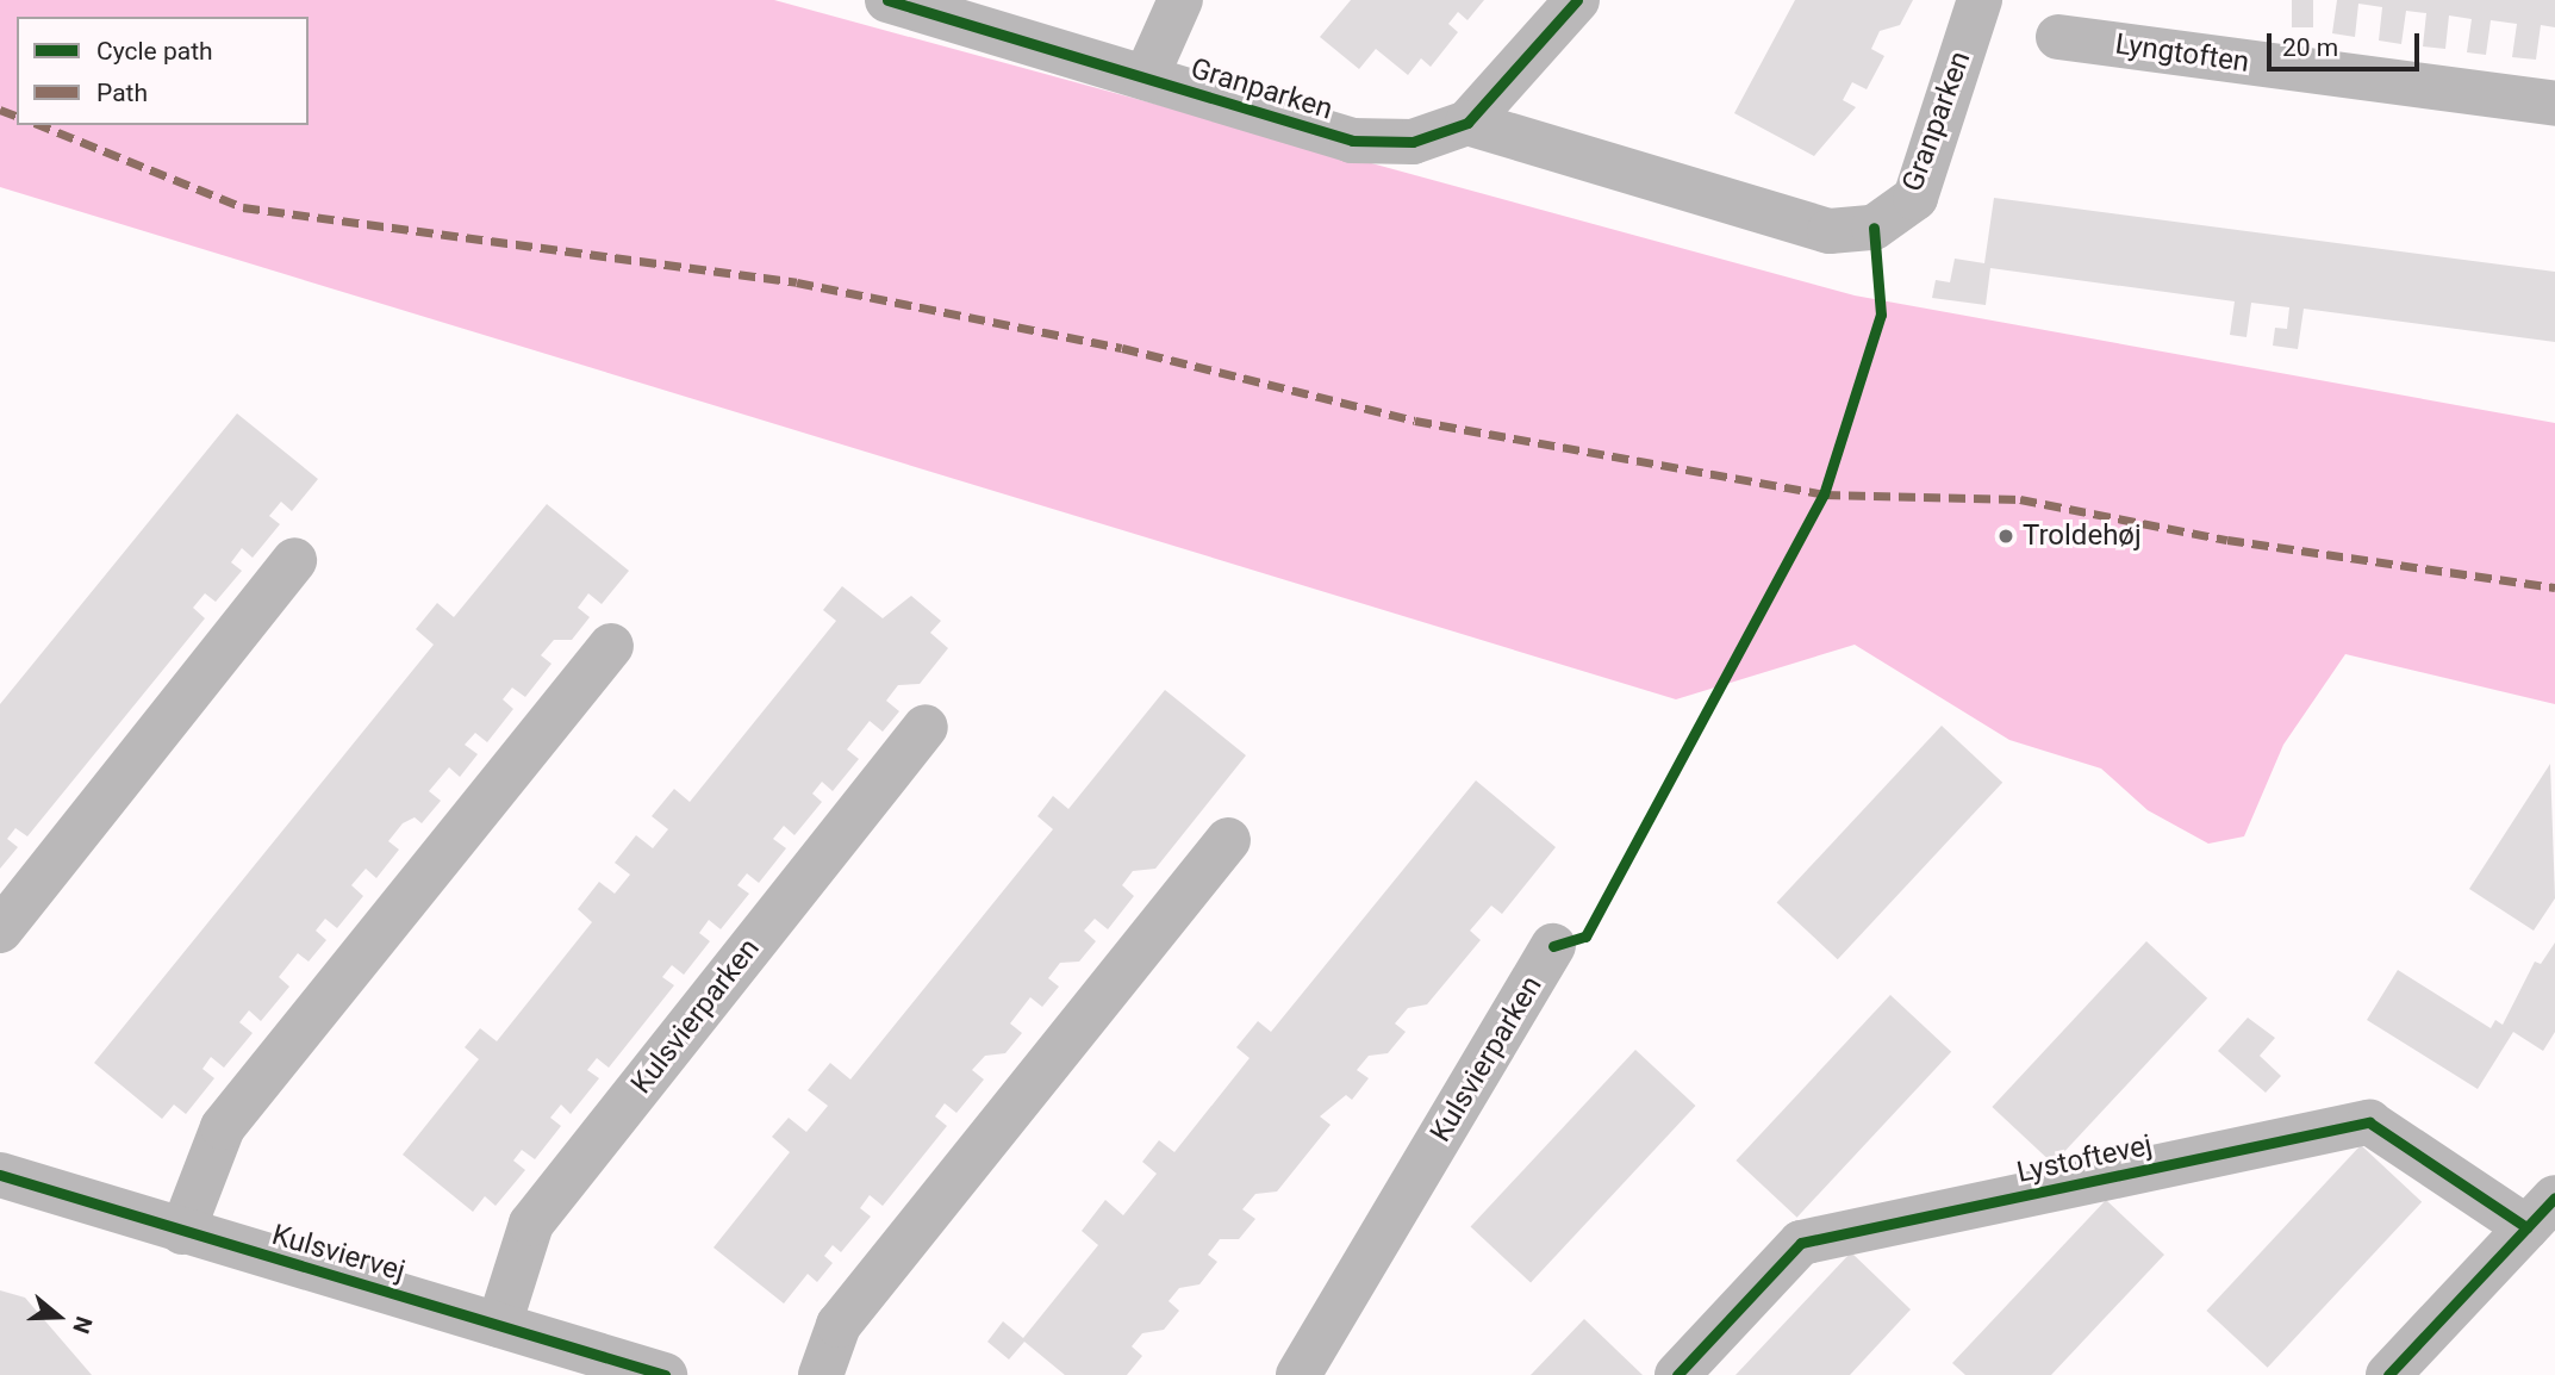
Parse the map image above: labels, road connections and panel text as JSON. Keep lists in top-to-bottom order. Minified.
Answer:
{"streets":{"street":["Lyngtoften","Granparken","Kulsvierparken","Lystoftevej","Kulsviervej"]},"crossings":[["Kulsvierparken","Kulsviervej"]],"places":["Troldehøj"],"legend":["Cycle path","Path"],"scale_bar":"20 m","north":"right"}
